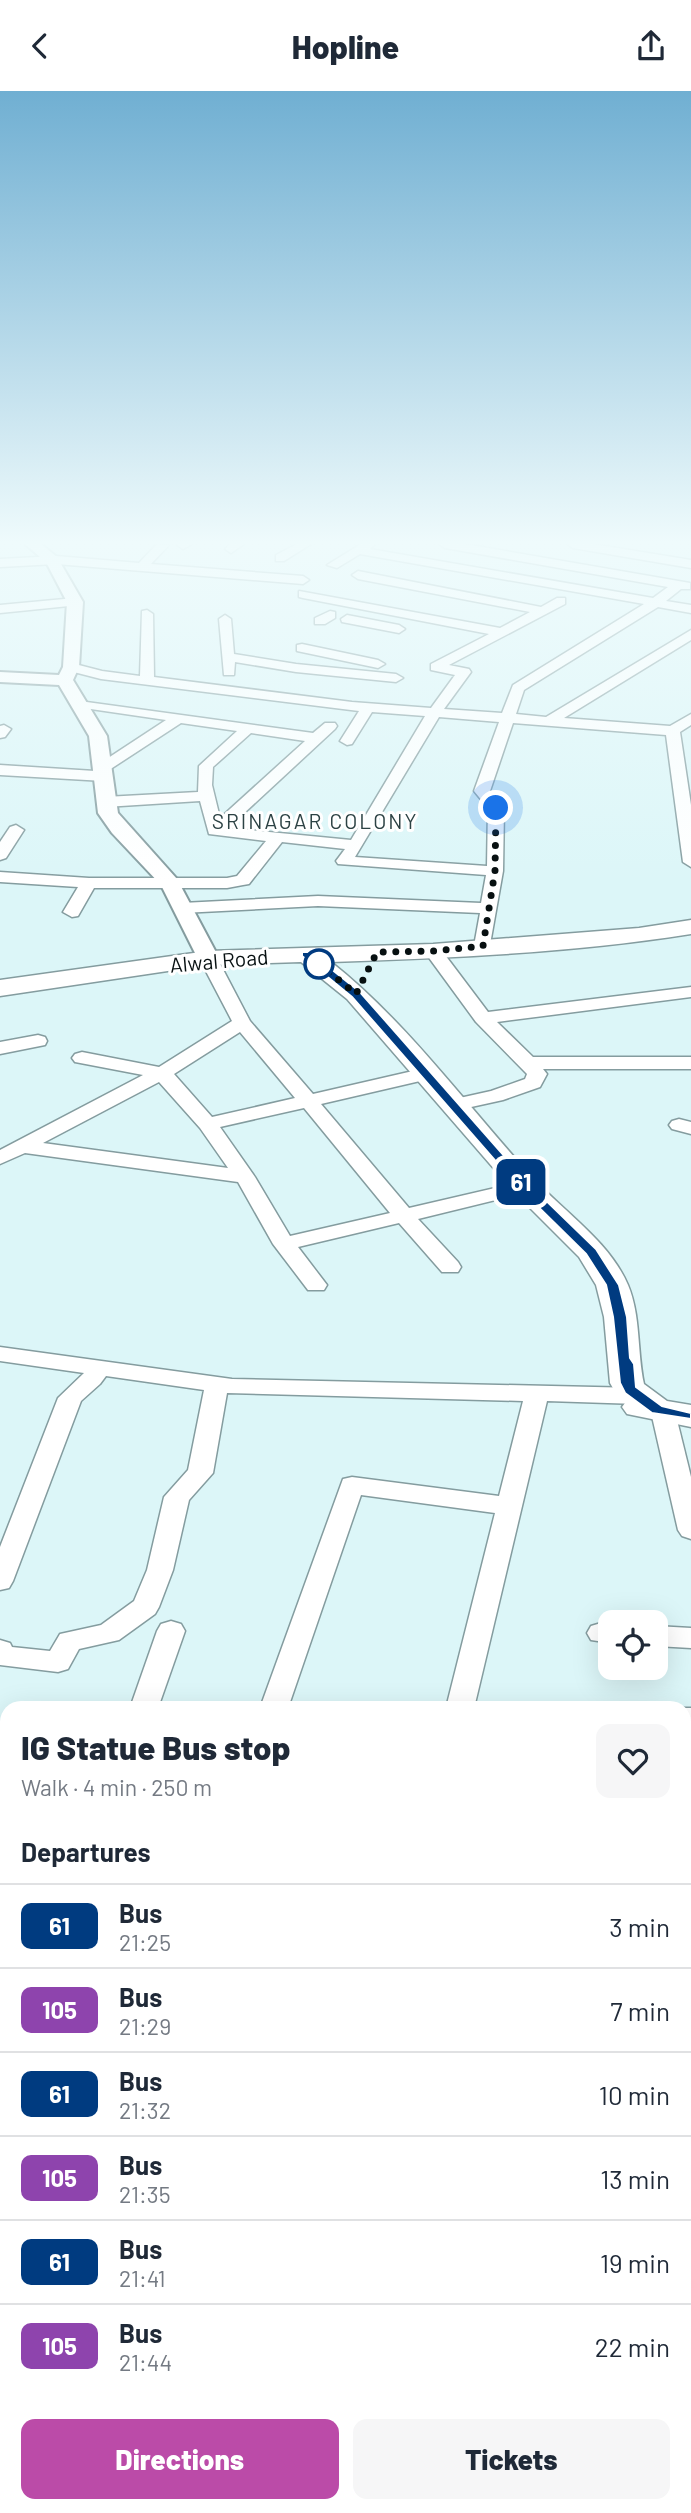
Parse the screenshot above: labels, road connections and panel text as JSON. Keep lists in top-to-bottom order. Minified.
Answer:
{"streets":{"main road":["Alwal Road"]},"districts":["SRINAGAR COLONY"],"lines":["bus line 61"],"page":{"header":"Hopline","on_map":"61","heading":[["IG Statue Bus stop","Walk · 4 min · 250 m"],"Departures"],"list":[{"mark":"61","name":"Bus","note":"21:25","value":"3 min"},{"mark":"105","name":"Bus","note":"21:29","value":"7 min"},{"mark":"61","name":"Bus","note":"21:32","value":"10 min"},{"mark":"105","name":"Bus","note":"21:35","value":"13 min"},{"mark":"61","name":"Bus","note":"21:41","value":"19 min"},{"mark":"105","name":"Bus","note":"21:44","value":"22 min"}],"buttons":["Directions","Tickets"]}}
